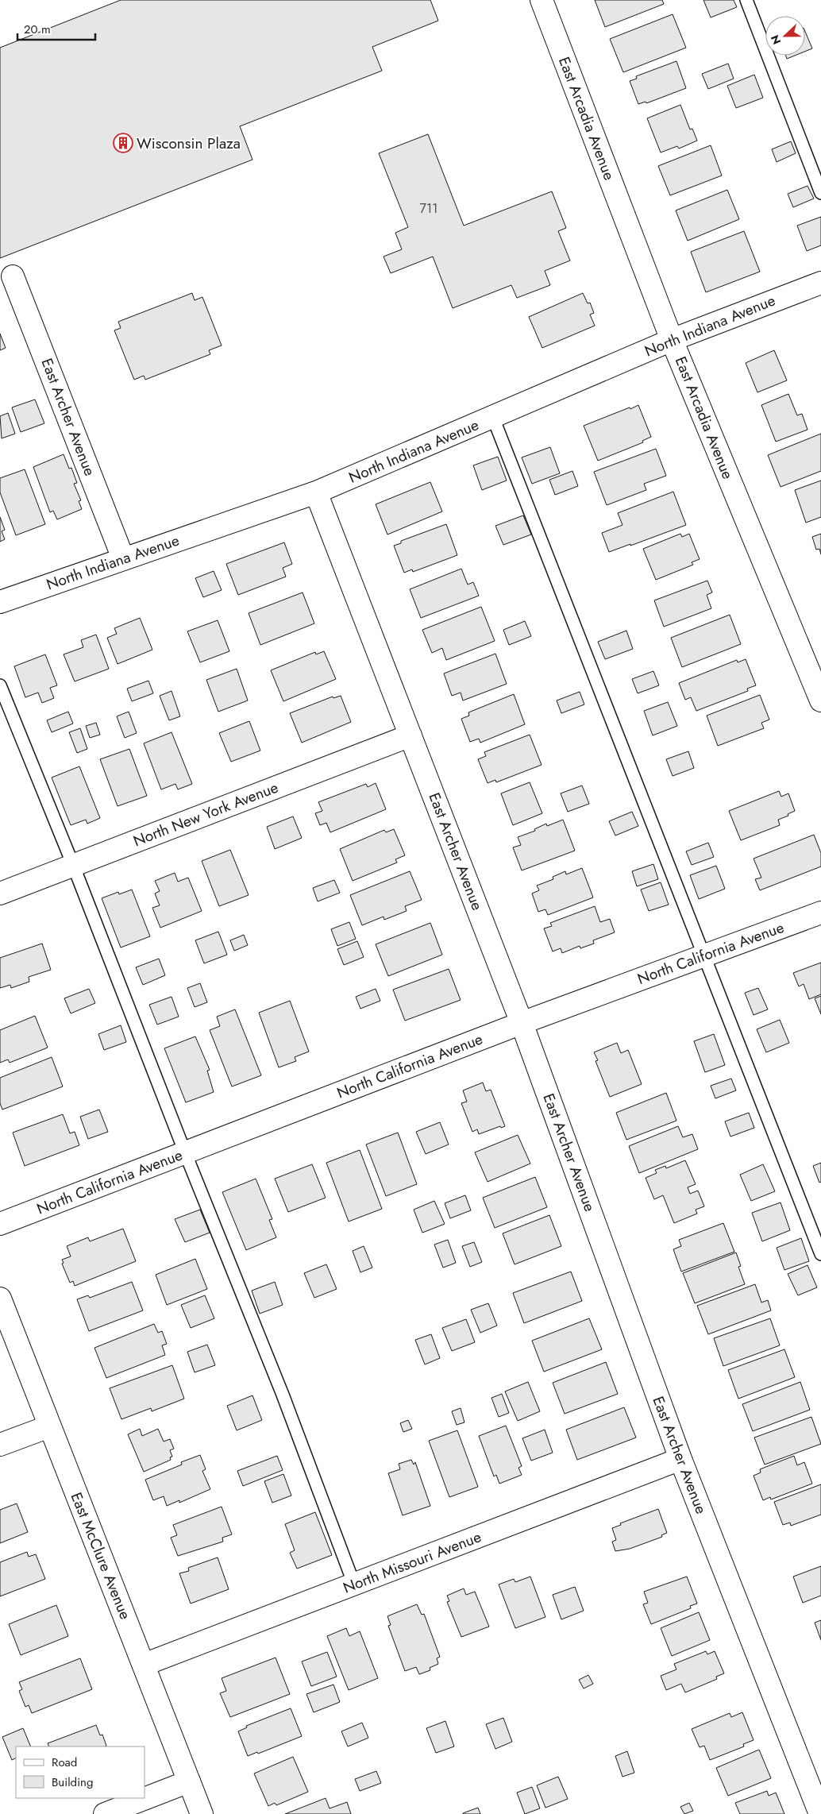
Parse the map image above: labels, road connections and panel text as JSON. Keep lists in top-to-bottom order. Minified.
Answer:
{"streets":{"street":["East Arcadia Avenue","North Indiana Avenue","East Archer Avenue","North New York Avenue","North California Avenue","East McClure Avenue","North Missouri Avenue"]},"crossings":[["East Arcadia Avenue","North Indiana Avenue"],["North Indiana Avenue","East Archer Avenue"],["East Archer Avenue","North New York Avenue"],["East Archer Avenue","North California Avenue"],["East Archer Avenue","North Missouri Avenue"],["East McClure Avenue","North Missouri Avenue"]],"places":{"building":["Wisconsin Plaza"]},"house_numbers":["711"],"legend":["Road","Building"],"scale_bar":"20 m","north":"left"}
